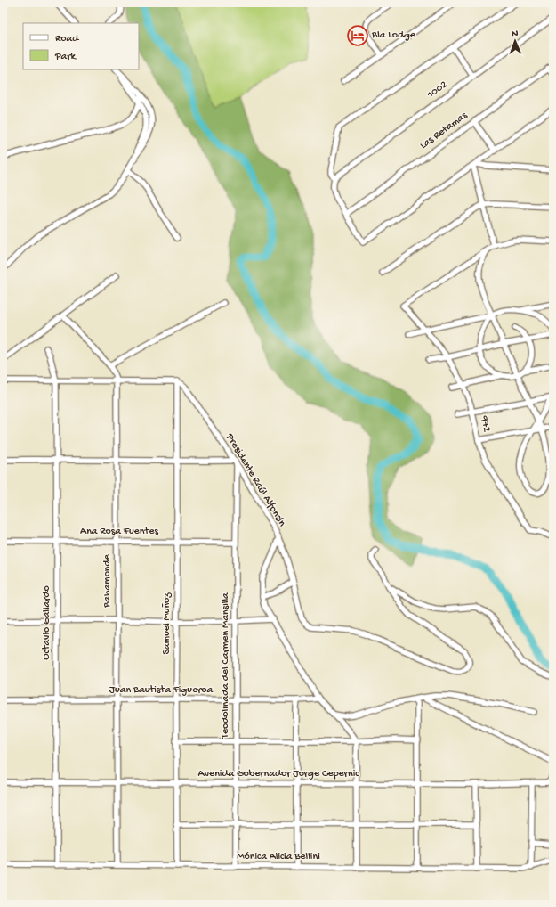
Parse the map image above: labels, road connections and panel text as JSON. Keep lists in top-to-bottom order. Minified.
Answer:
{"streets":{"street":["1002","Las Retamas","972","Presidente Raúl Alfonsín","Ana Rosa Fuentes","Bahamonde","Octavio Gallardo","Samuel Muñoz","Teodolinada del Carmen Mansilla","Juan Bautista Figueroa","Avenida Gobernador Jorge Cepernic","Mónica Alicia Bellini"]},"crossings":[["Presidente Raúl Alfonsín","Samuel Muñoz"],["Presidente Raúl Alfonsín","Teodolinada del Carmen Mansilla"],["Presidente Raúl Alfonsín","Juan Bautista Figueroa"],["Ana Rosa Fuentes","Bahamonde"],["Ana Rosa Fuentes","Octavio Gallardo"],["Ana Rosa Fuentes","Samuel Muñoz"],["Ana Rosa Fuentes","Teodolinada del Carmen Mansilla"],["Bahamonde","Juan Bautista Figueroa"],["Bahamonde","Avenida Gobernador Jorge Cepernic"],["Bahamonde","Mónica Alicia Bellini"],["Octavio Gallardo","Juan Bautista Figueroa"],["Octavio Gallardo","Avenida Gobernador Jorge Cepernic"],["Octavio Gallardo","Mónica Alicia Bellini"],["Samuel Muñoz","Juan Bautista Figueroa"],["Samuel Muñoz","Avenida Gobernador Jorge Cepernic"],["Samuel Muñoz","Mónica Alicia Bellini"],["Teodolinada del Carmen Mansilla","Juan Bautista Figueroa"],["Teodolinada del Carmen Mansilla","Avenida Gobernador Jorge Cepernic"],["Teodolinada del Carmen Mansilla","Mónica Alicia Bellini"]],"places":{"hotel":["Bla Lodge"]},"legend":["Road","Park"],"north":"top"}
